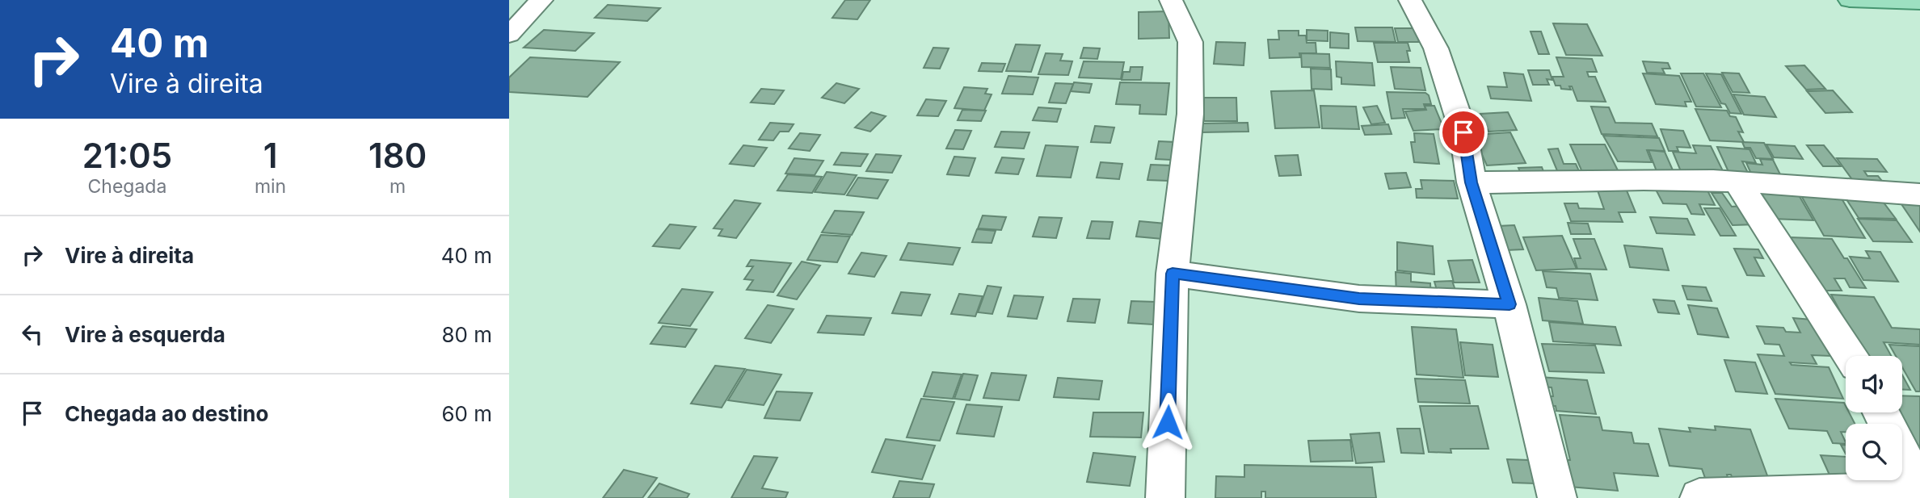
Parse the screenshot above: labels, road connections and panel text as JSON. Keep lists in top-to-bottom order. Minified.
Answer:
{"page":{"turn":["40 m","Vire à direita"],"eta":["21:05","Chegada","1","min","180","m"],"list":[{"name":"Vire à direita","value":"40 m"},{"name":"Vire à esquerda","value":"80 m"},{"name":"Chegada ao destino","value":"60 m"}]}}
